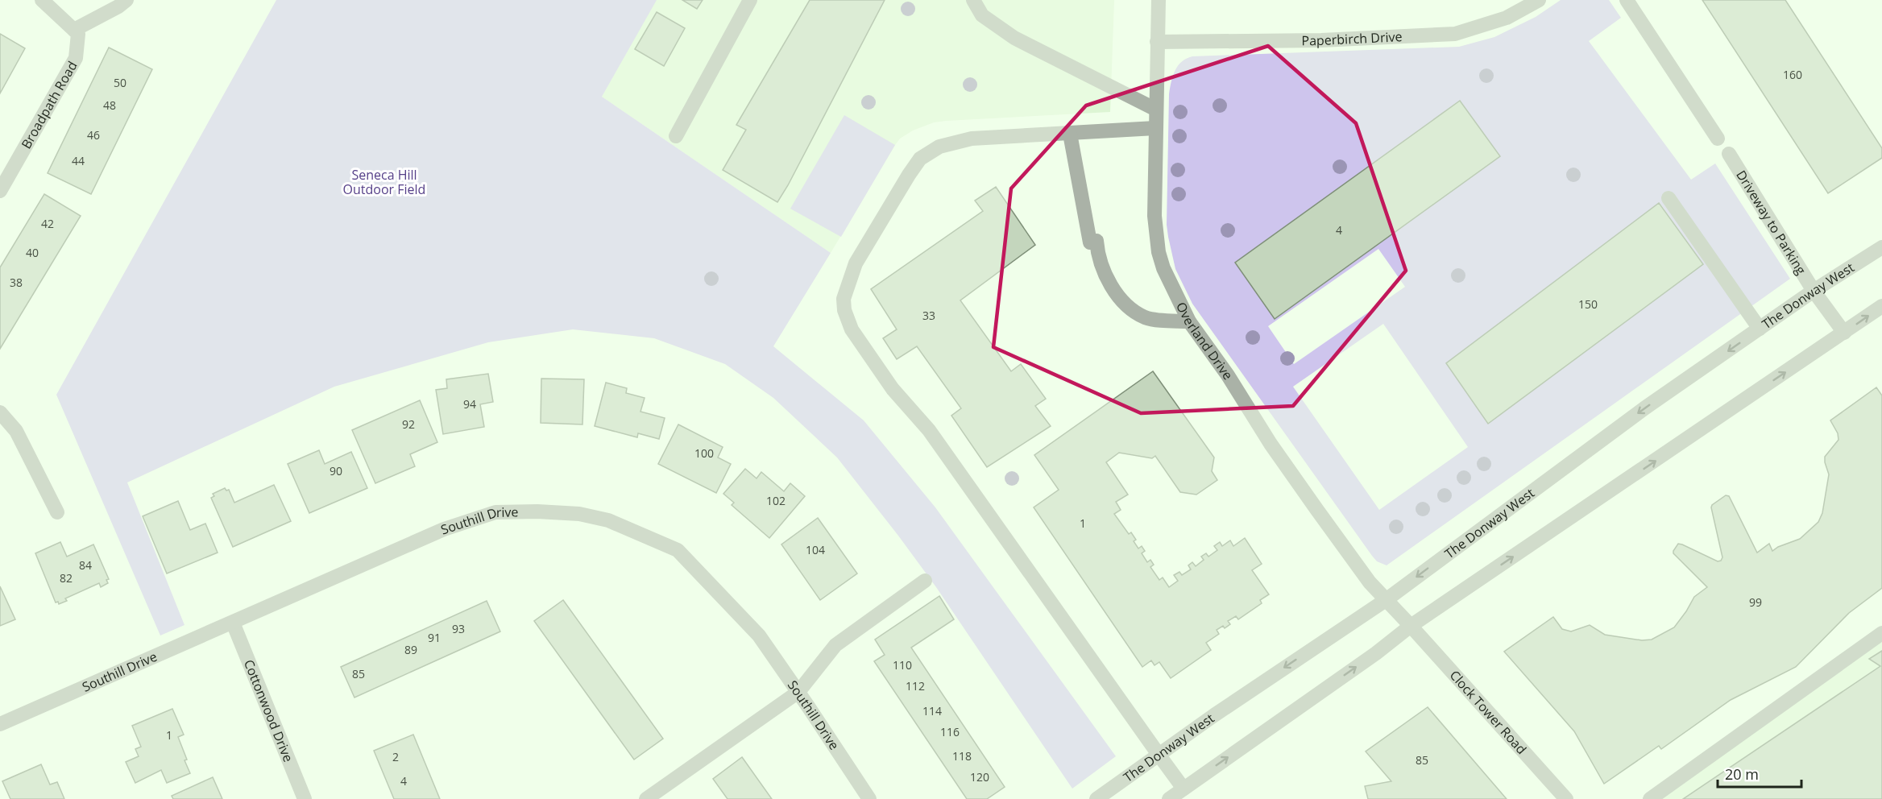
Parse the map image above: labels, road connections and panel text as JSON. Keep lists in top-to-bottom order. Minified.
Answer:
{"streets":{"street":["Paperbirch Drive","Broadpath Road","Driveway to Parking","The Donway West","Overland Drive","Southill Drive","Cottonwood Drive","Clock Tower Road"]},"crossings":[["Paperbirch Drive","Overland Drive"],["Driveway to Parking","The Donway West"],["The Donway West","Overland Drive"],["Overland Drive","Clock Tower Road"],["Southill Drive","Cottonwood Drive"]],"parks":["Seneca Hill Outdoor Field"],"house_numbers":["160","50","48","46","44","42","4","40","38","150","33","94","92","100","90","102","1","104","84","82","99","93","91","89","110","85","112","114","116","1","118","2","85","120","4"],"scale_bar":"20 m"}
